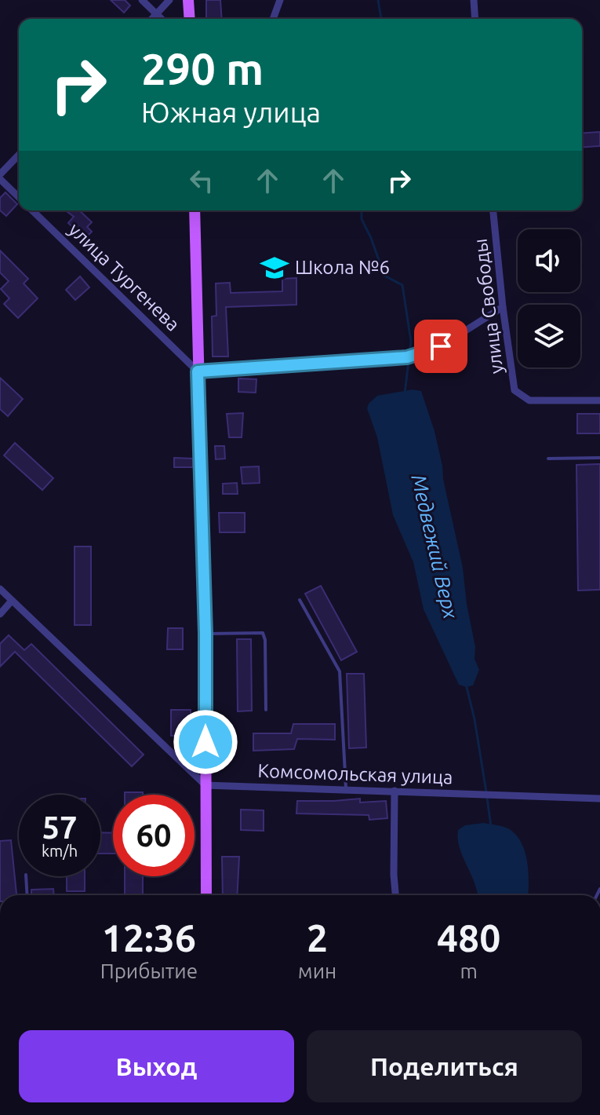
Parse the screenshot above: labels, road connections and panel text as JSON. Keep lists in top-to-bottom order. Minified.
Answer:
{"streets":{"street":["улица Тургенева","улица Свободы","Комсомольская улица"]},"water":["Медвежий Верх"],"places":{"school or university":["Школа №6"]},"page":{"turn":["290 m","Южная улица"],"speed":"57 km/h","limit":"60","eta":["12:36","Прибытие","2","мин","480","m"],"buttons":["Выход","Поделиться"]}}
